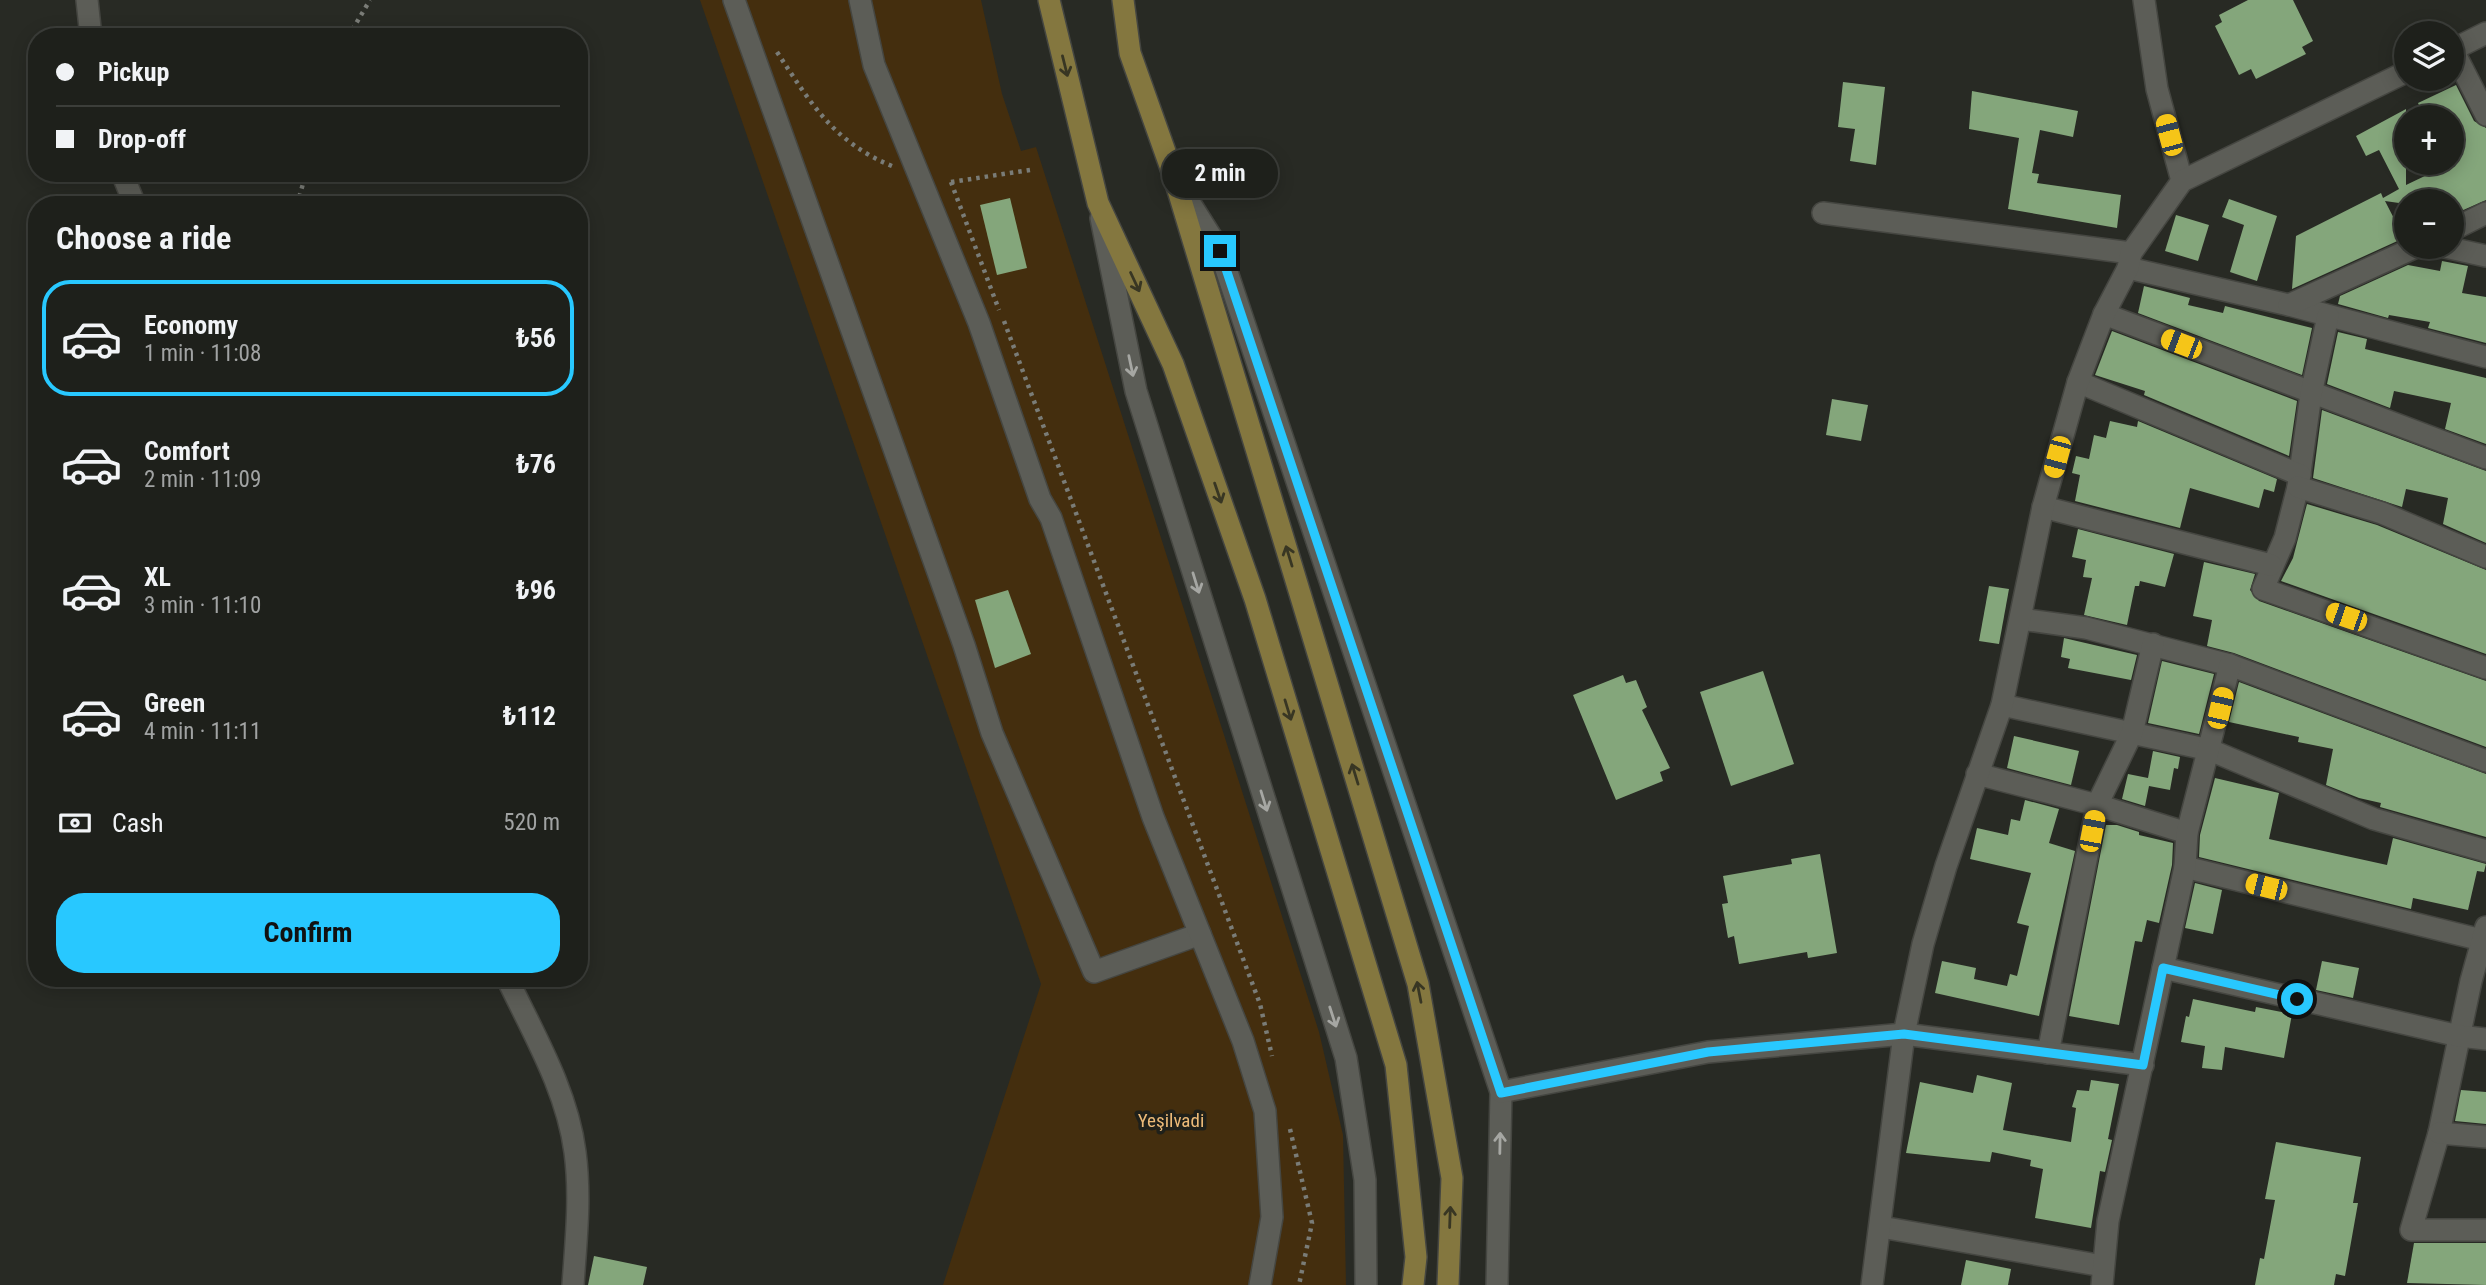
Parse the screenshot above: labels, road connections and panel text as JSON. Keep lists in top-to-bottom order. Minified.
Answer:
{"parks":["Yeşilvadi"],"page":{"map_buttons":["+","−"],"banner":["Pickup","Drop-off"],"bubble":"2 min","heading":"Choose a ride","list":[{"name":"Economy","note":"1 min · 11:08","value":"₺56"},{"name":"Comfort","note":"2 min · 11:09","value":"₺76"},{"name":"XL","note":"3 min · 11:10","value":"₺96"},{"name":"Green","note":"4 min · 11:11","value":"₺112"}],"pay":["Cash","520 m"],"buttons":"Confirm"}}
